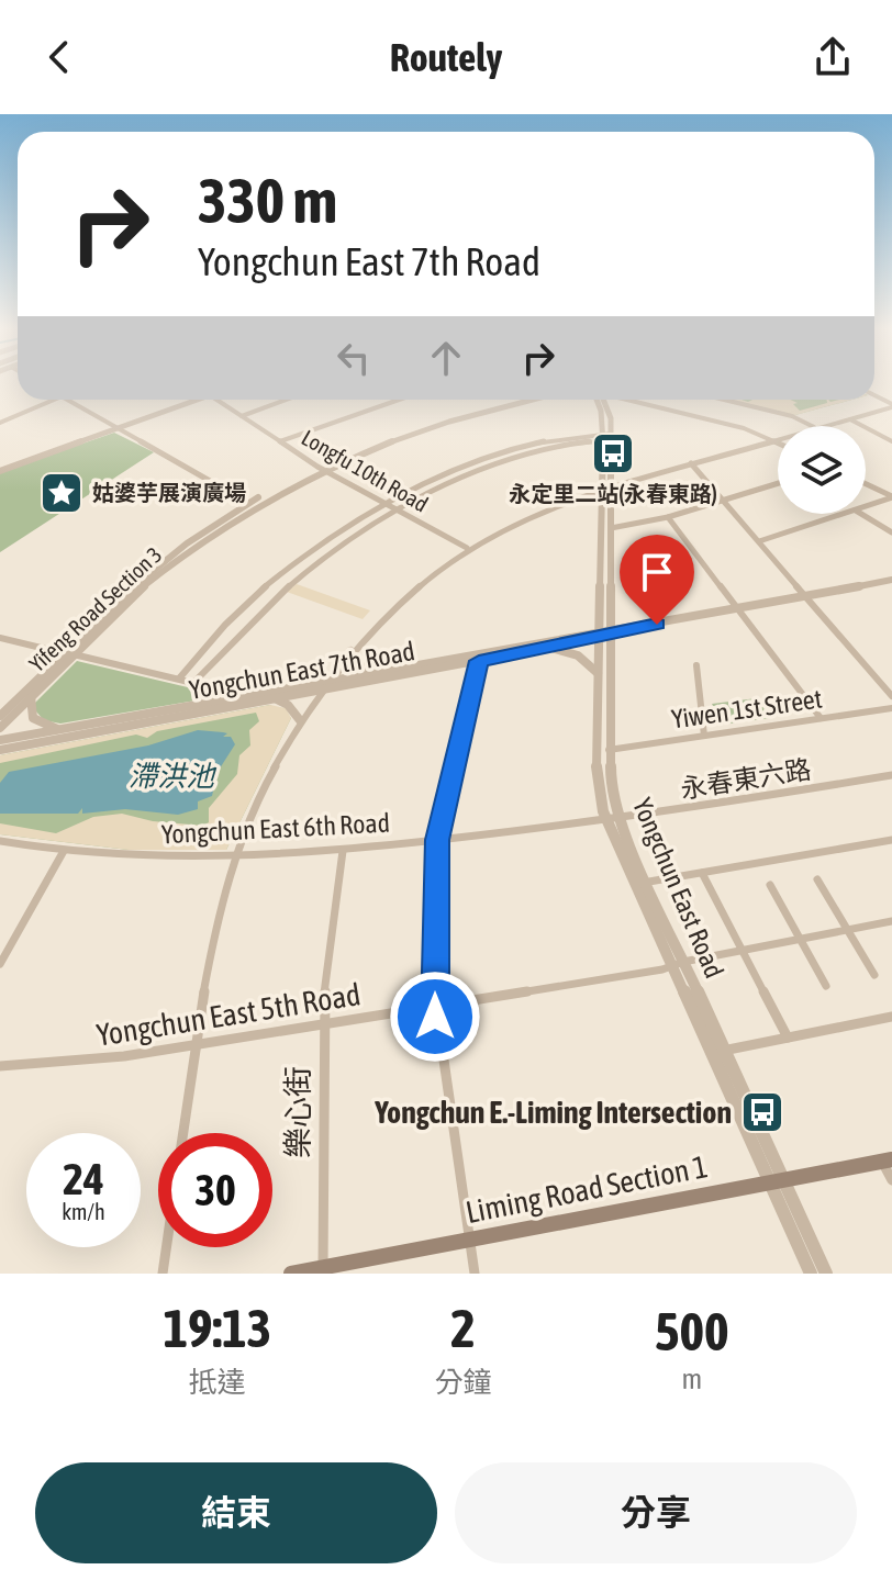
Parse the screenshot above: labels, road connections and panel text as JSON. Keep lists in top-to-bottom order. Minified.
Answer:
{"streets":{"main road":["Liming Road Section 1"],"street":["Longfu 10th Road","Yifeng Road Section 3","Yongchun East 7th Road","Yiwen 1st Street","永春東六路","Yongchun East 6th Road","Yongchun East Road","Yongchun East 5th Road","樂心街"]},"crossings":[["Longfu 10th Road","Yifeng Road Section 3"],["Yongchun East 7th Road","Yongchun East Road"],["Yiwen 1st Street","Yongchun East Road"],["永春東六路","Yongchun East 6th Road"],["永春東六路","Yongchun East Road"],["Yongchun East 6th Road","Yongchun East Road"],["Yongchun East 6th Road","樂心街"],["Yongchun East Road","Yongchun East 5th Road"],["Yongchun East Road","Liming Road Section 1"],["Yongchun East 5th Road","樂心街"],["樂心街","Liming Road Section 1"]],"water":["滯洪池"],"places":{"bus stop":["永定里二站(永春東路)","Yongchun E.-Liming Intersection"],"place":["姑婆芋展演廣場"]},"page":{"header":"Routely","turn":["330 m","Yongchun East 7th Road"],"speed":"24 km/h","limit":"30","eta":["19:13","抵達","2","分鐘","500","m"],"buttons":["結束","分享"]}}
